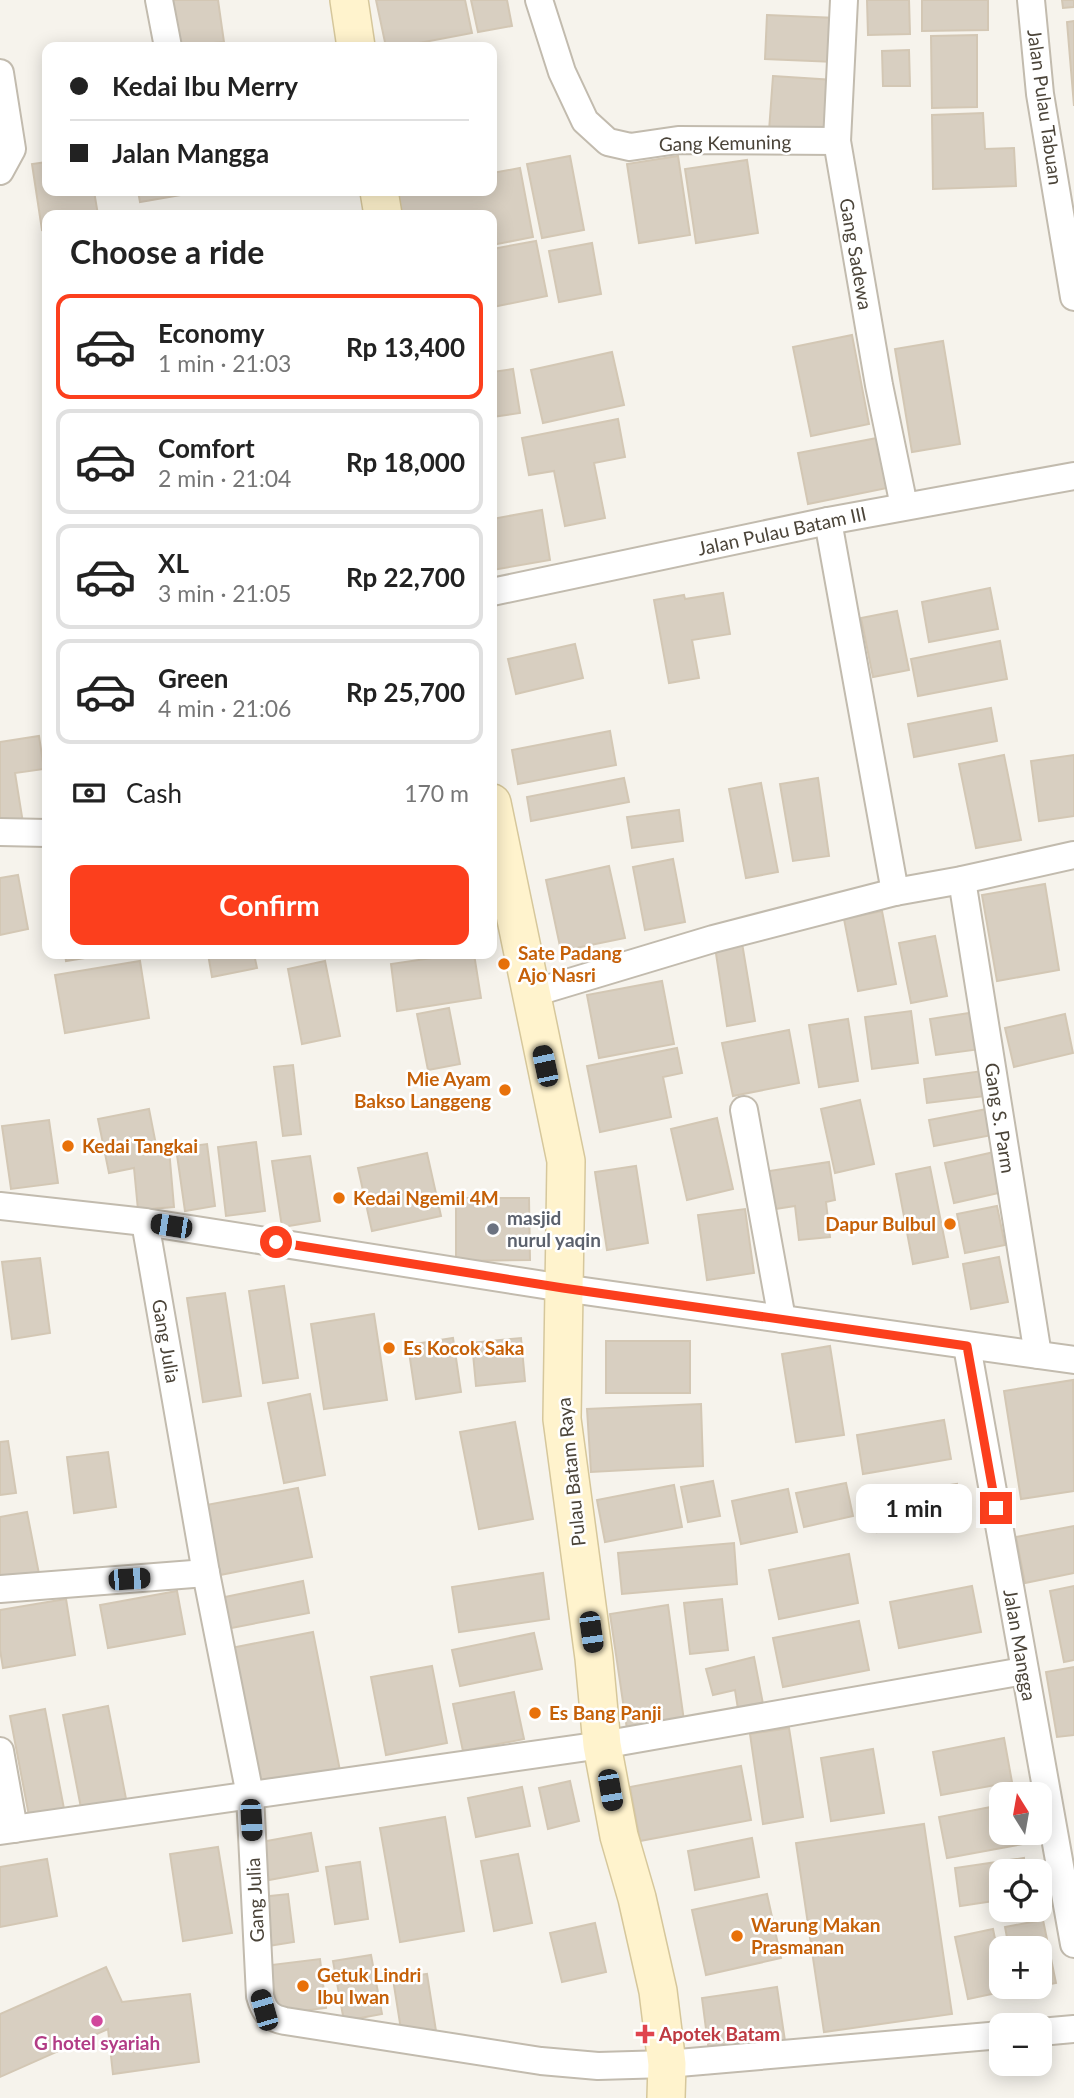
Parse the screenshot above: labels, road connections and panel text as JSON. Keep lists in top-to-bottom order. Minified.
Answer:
{"streets":{"street":["Jalan Pulau Tabuan","Gang Kemuning","Gang Sadewa","Jalan Pulau Batam III","Gang S. Parm","Gang Julia","Pulau Batam Raya","Jalan Mangga"]},"crossings":[["Gang Kemuning","Gang Sadewa"],["Gang Sadewa","Jalan Pulau Batam III"],["Gang Julia","Pulau Batam Raya"]],"places":{"other":["Sate Padang Ajo Nasri","Mie Ayam Bakso Langgeng","Kedai Tangkai","Kedai Ngemil 4M","Dapur Bulbul","masjid nurul yaqin","Es Kocok Saka","Es Bang Panji","Warung Makan Prasmanan","Getuk Lindri Ibu Iwan","G hotel syariah"],"health":["Apotek Batam"]},"north":"top","page":{"banner":["Kedai Ibu Merry","Jalan Mangga"],"heading":"Choose a ride","list":[{"name":"Economy","note":"1 min · 21:03","value":"Rp 13,400"},{"name":"Comfort","note":"2 min · 21:04","value":"Rp 18,000"},{"name":"XL","note":"3 min · 21:05","value":"Rp 22,700"},{"name":"Green","note":"4 min · 21:06","value":"Rp 25,700"}],"pay":["Cash","170 m"],"buttons":"Confirm","bubble":"1 min","map_buttons":["+","−"]}}
